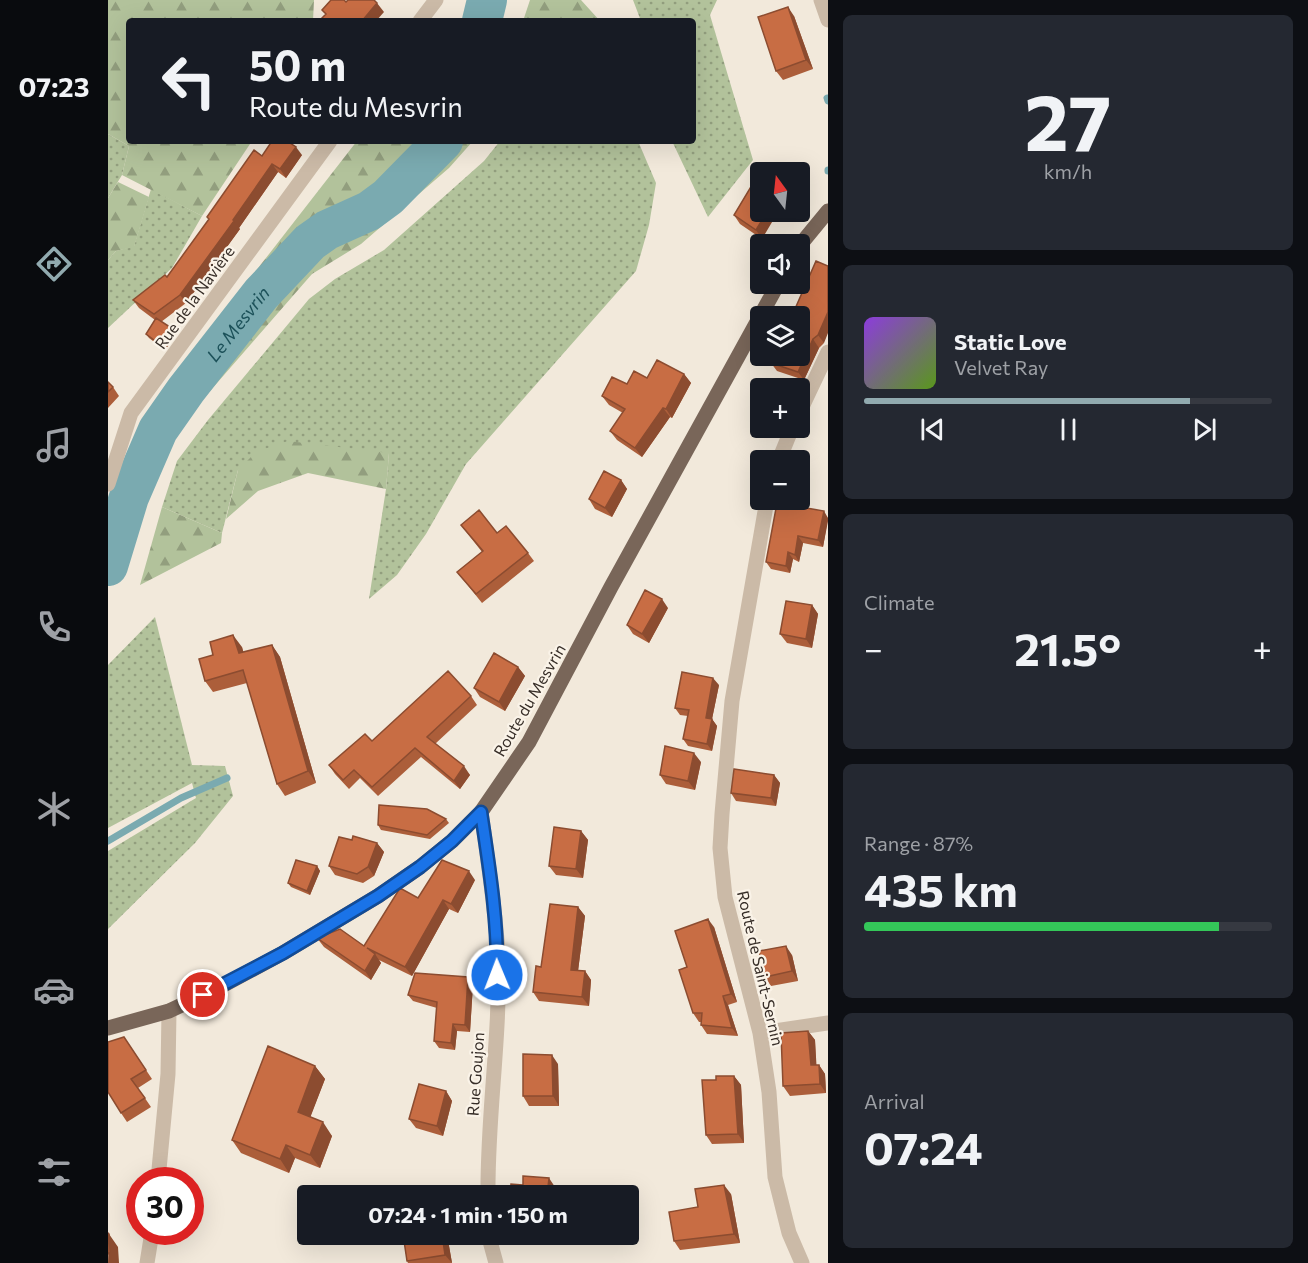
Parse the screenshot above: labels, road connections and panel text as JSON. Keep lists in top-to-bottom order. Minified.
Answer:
{"streets":{"main road":["Route du Mesvrin"],"street":["Rue de la Navière","Route de Saint-Sernin","Rue Goujon"]},"crossings":[["Route du Mesvrin","Rue Goujon"]],"water":["Le Mesvrin"],"north":"top","page":{"tabs":"07:23","tile":[["27","km/h"],"Climate",["Range · 87%","435 km"],["Arrival","07:24"]],"turn":["50 m","Route du Mesvrin"],"map_buttons":["+","−"],"song":["Static Love","Velvet Ray"],"heat":["−","21.5°","+"],"limit":"30","trip":"07:24 · 1 min · 150 m"}}
